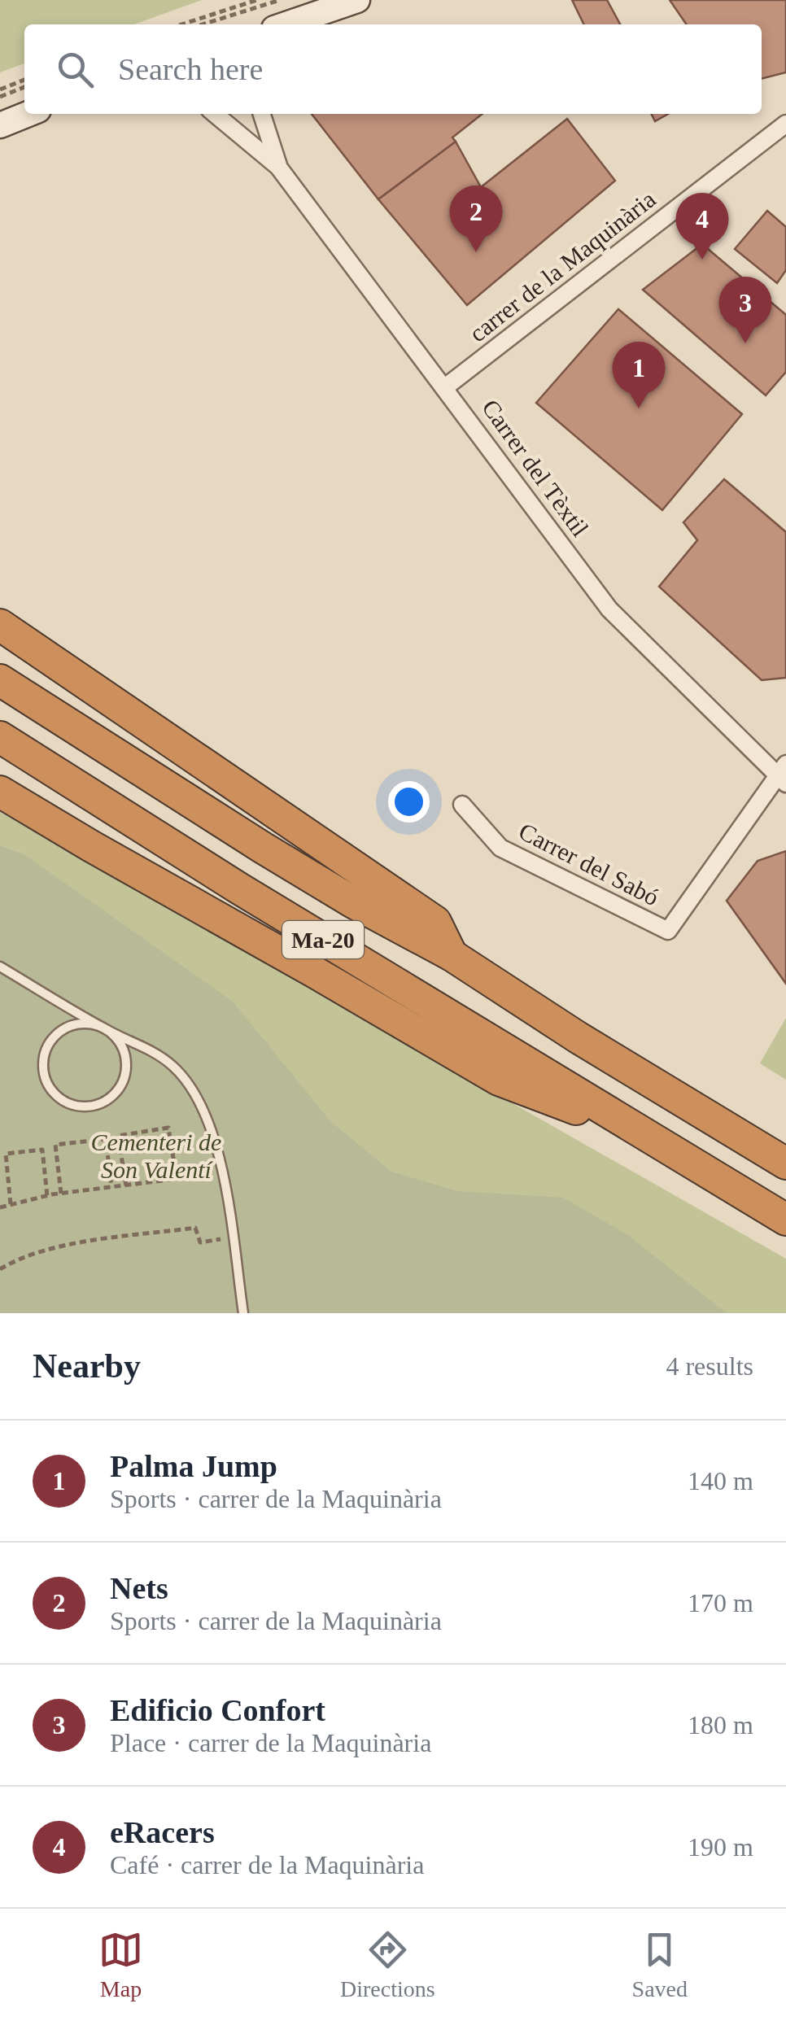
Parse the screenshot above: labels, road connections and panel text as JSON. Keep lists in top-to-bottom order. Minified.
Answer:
{"streets":{"highway":["Ma-20"],"street":["carrer de la Maquinària","Carrer del Tèxtil","Carrer del Sabó"]},"crossings":[["carrer de la Maquinària","Carrer del Tèxtil"],["Carrer del Tèxtil","Carrer del Sabó"]],"parks":["Cementeri de Son Valentí"],"page":{"search":"Search here","pins":["2","4","3","1"],"heading":["Nearby","4 results"],"list":[{"mark":"1","name":"Palma Jump","note":"Sports · carrer de la Maquinària","value":"140 m"},{"mark":"2","name":"Nets","note":"Sports · carrer de la Maquinària","value":"170 m"},{"mark":"3","name":"Edificio Confort","note":"Place · carrer de la Maquinària","value":"180 m"},{"mark":"4","name":"eRacers","note":"Café · carrer de la Maquinària","value":"190 m"}],"nav":["Map","Directions","Saved"]}}
